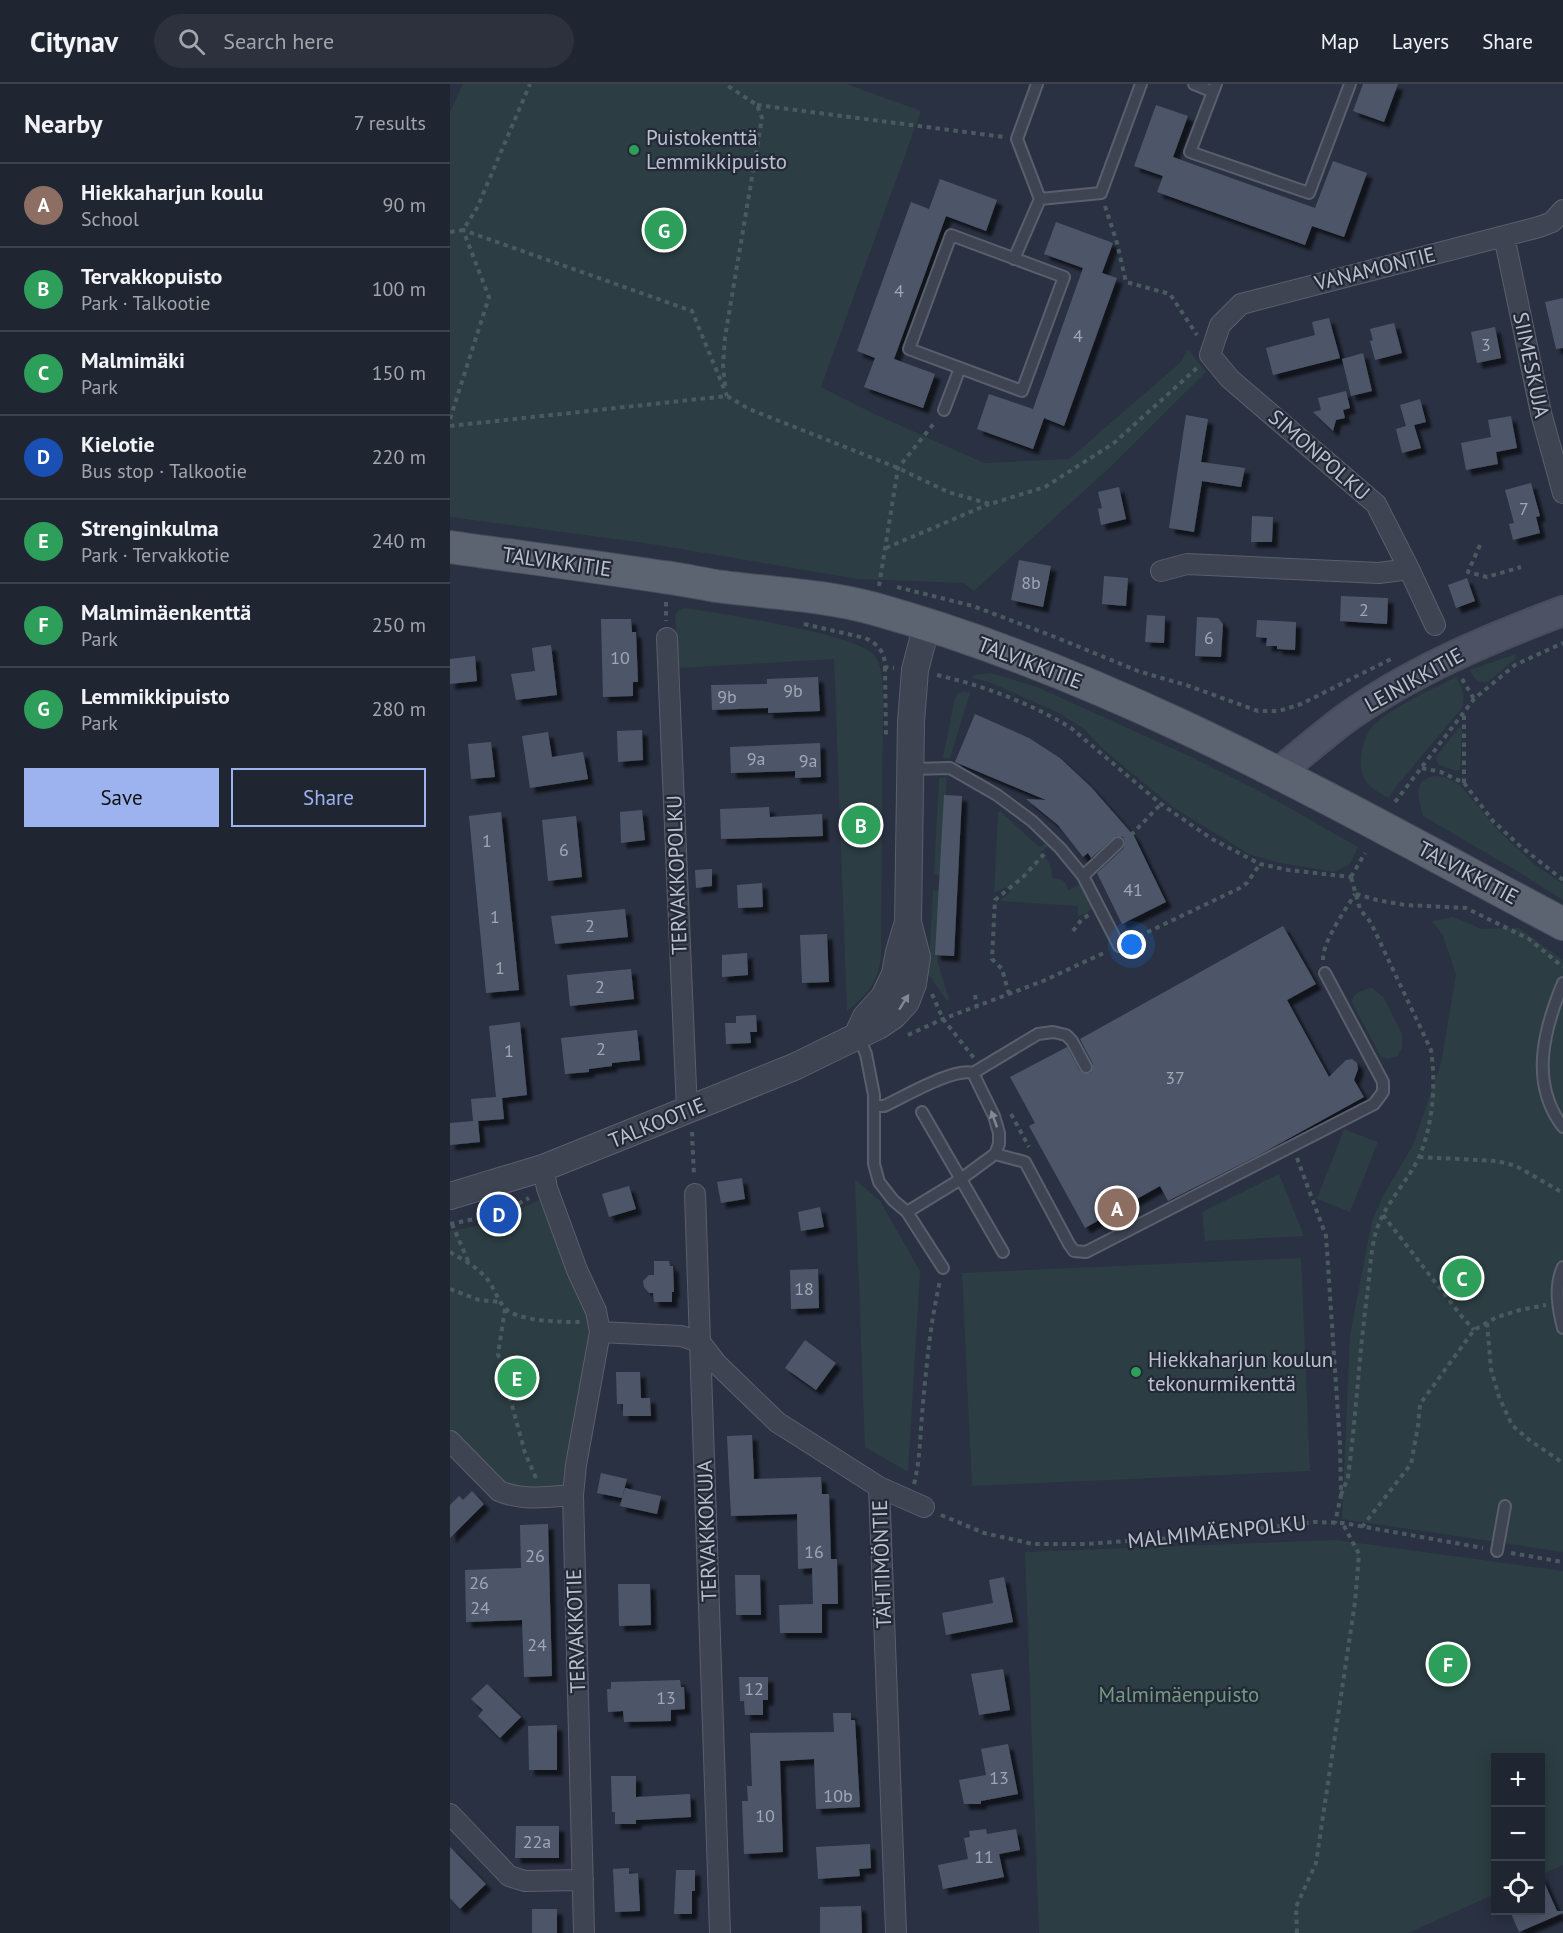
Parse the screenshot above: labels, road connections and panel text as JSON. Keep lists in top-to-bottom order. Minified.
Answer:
{"streets":{"main road":["TALVIKKITIE","LEINIKKITIE"],"street":["VANAMONTIE","SIIMESKUJA","SIMONPOLKU","TERVAKKOPOLKU","TALKOOTIE","TERVAKKOKUJA","TÄHTIMÖNTIE","TERVAKKOTIE"],"path":["MALMIMÄENPOLKU"]},"crossings":[["VANAMONTIE","SIIMESKUJA"],["VANAMONTIE","SIMONPOLKU"],["TALVIKKITIE","LEINIKKITIE"],["TERVAKKOPOLKU","TALKOOTIE"],["TERVAKKOKUJA","TÄHTIMÖNTIE"]],"parks":["Malmimäenpuisto"],"places":["Puistokenttä Lemmikkipuisto","Hiekkaharjun koulun tekonurmikenttä"],"house_numbers":["4","4","3","7","8b","2","6","10","9b","9b","9a","9a","1","6","41","1","2","1","2","2","1","37","18","16","26","26","24","24","12","13","13","10b","10","22a","11"],"page":{"header":"Citynav","search":"Search here","nav":["Map","Layers","Share"],"heading":["Nearby","7 results"],"list":[{"mark":"A","name":"Hiekkaharjun koulu","note":"School","value":"90 m"},{"mark":"B","name":"Tervakkopuisto","note":"Park · Talkootie","value":"100 m"},{"mark":"C","name":"Malmimäki","note":"Park","value":"150 m"},{"mark":"D","name":"Kielotie","note":"Bus stop · Talkootie","value":"220 m"},{"mark":"E","name":"Strenginkulma","note":"Park · Tervakkotie","value":"240 m"},{"mark":"F","name":"Malmimäenkenttä","note":"Park","value":"250 m"},{"mark":"G","name":"Lemmikkipuisto","note":"Park","value":"280 m"}],"pins":["G","B","A","D","C","E","F"],"buttons":["Save","Share"],"map_buttons":["+","−"]}}
